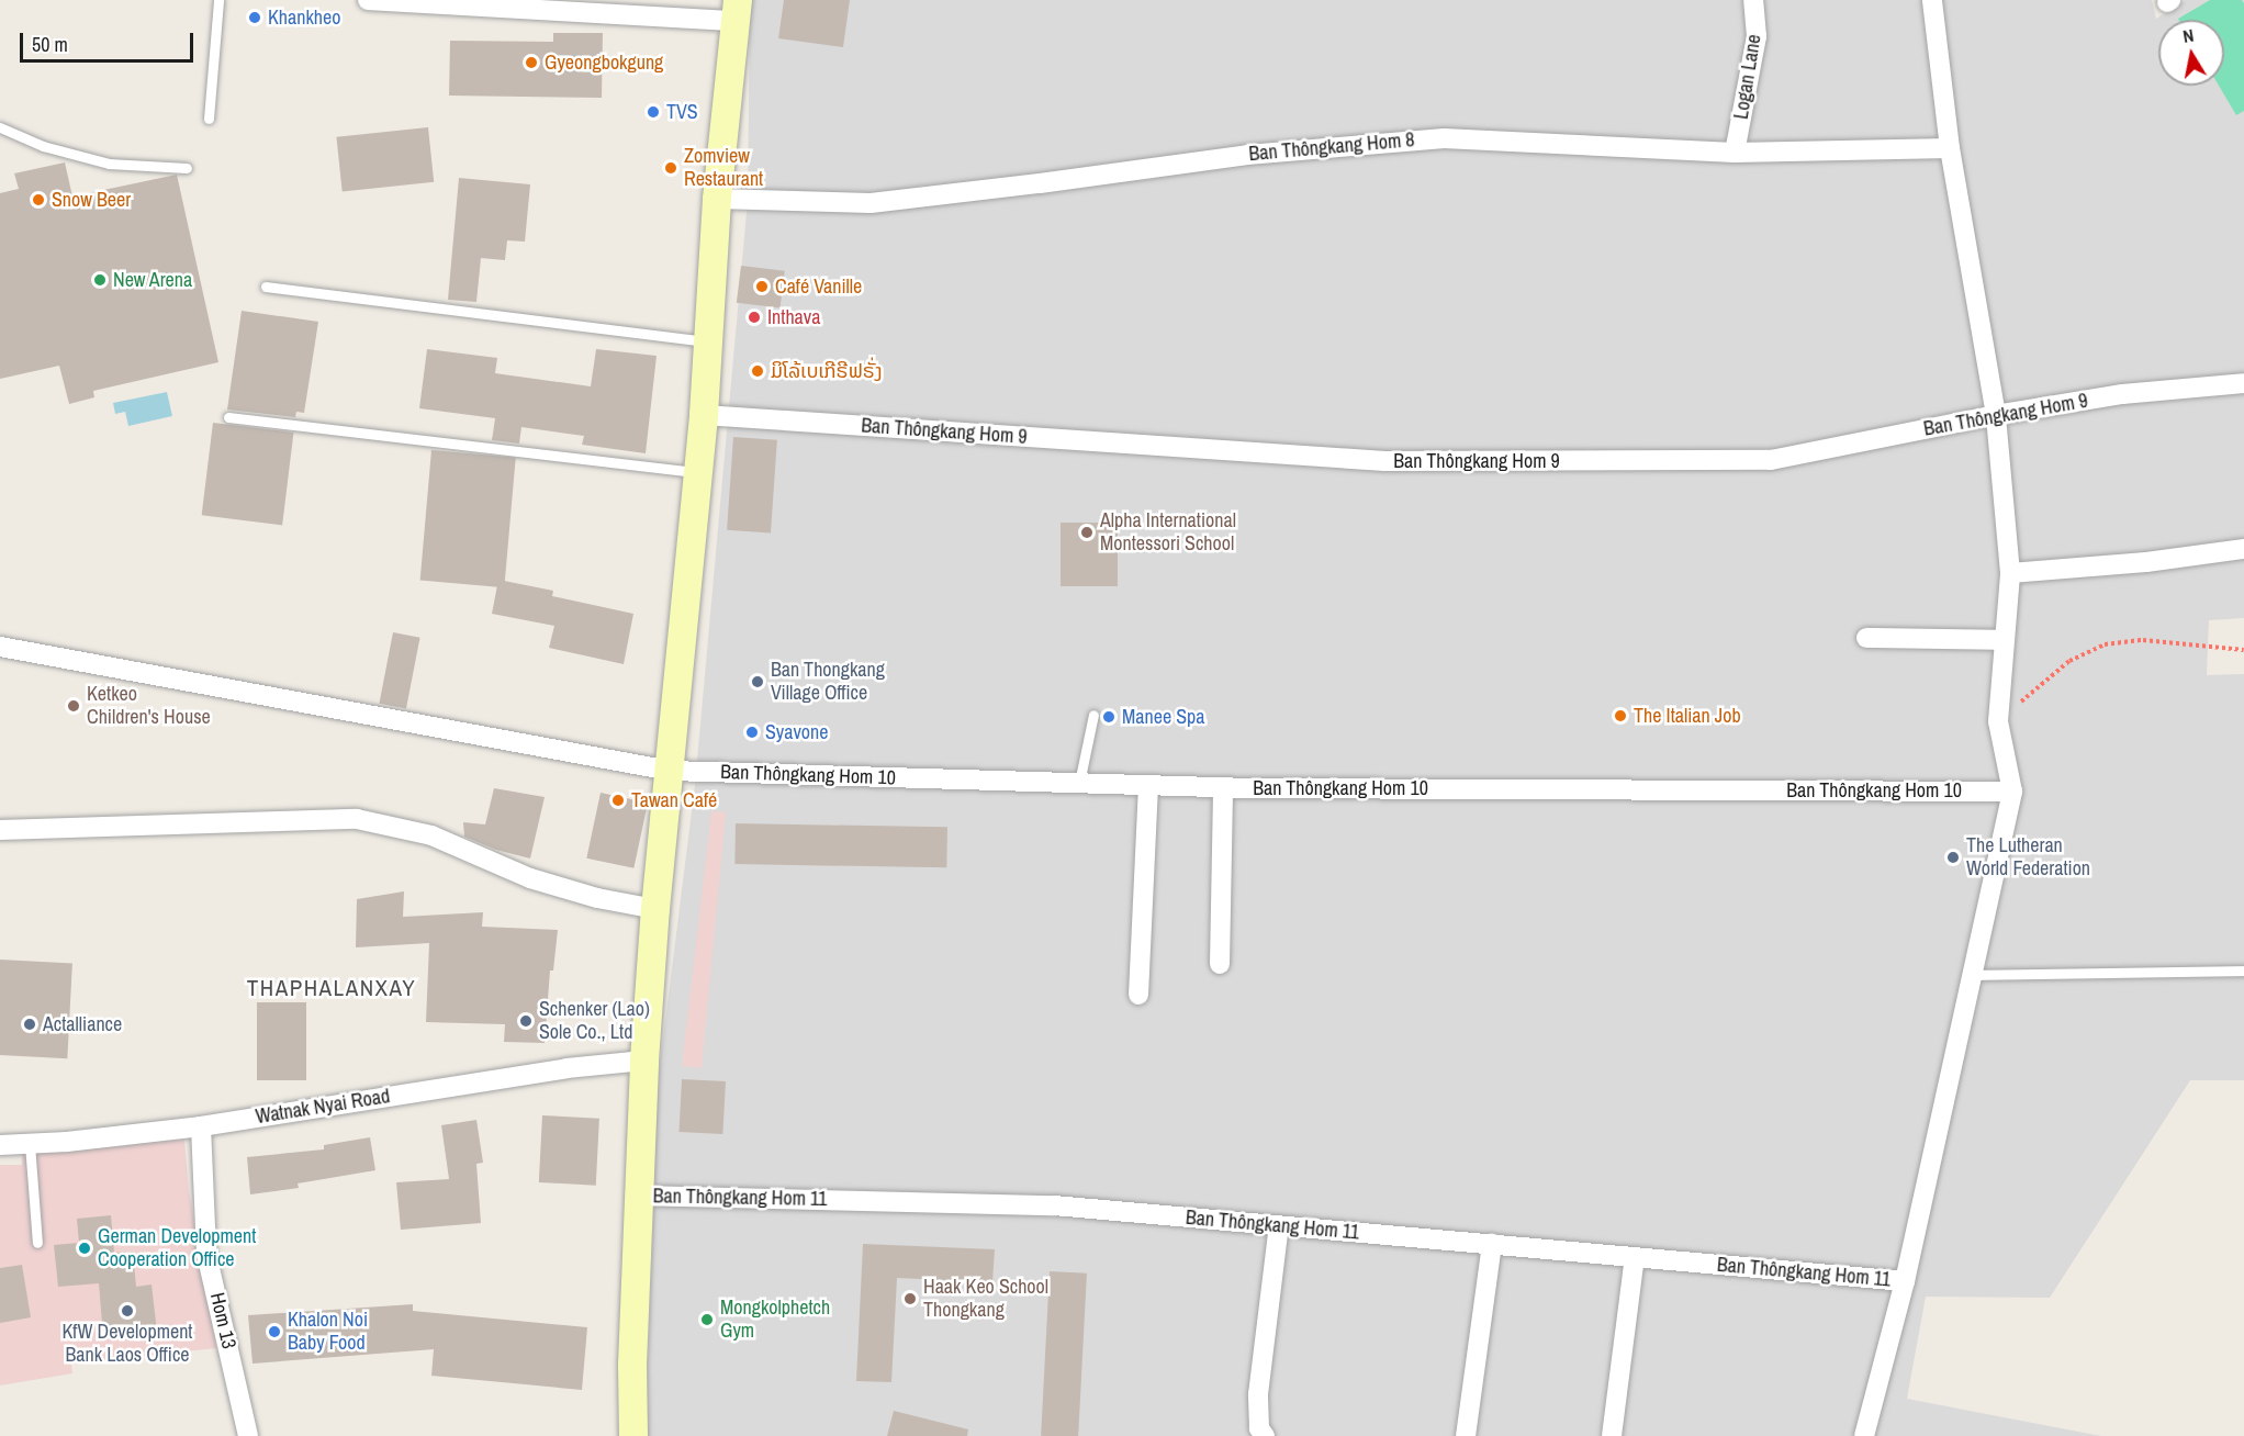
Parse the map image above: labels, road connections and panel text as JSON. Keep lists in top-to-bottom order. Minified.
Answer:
{"streets":{"street":["Logan Lane","Ban Thôngkang Hom 8","Ban Thôngkang Hom 9","Ban Thôngkang Hom 10","Watnak Nyai Road","Ban Thôngkang Hom 11","Hom 13"]},"crossings":[["Logan Lane","Ban Thôngkang Hom 8"],["Watnak Nyai Road","Hom 13"]],"districts":["THAPHALANXAY"],"places":["Khankheo","Gyeongbokgung","TVS","Zomview Restaurant","Snow Beer","New Arena","Café Vanille","Inthava","ມິໂລ້ເບເກີຣີຟຣັ່ງ","Alpha International Montessori School","Ban Thongkang Village Office","Ketkeo Children's House","The Italian Job","Manee Spa","Syavone","Tawan Café","The Lutheran World Federation","Schenker (Lao) Sole Co., Ltd","Actalliance","German Development Cooperation Office","Haak Keo School Thongkang","KfW Development Bank Laos Office","Mongkolphetch Gym","Khalon Noi Baby Food"],"scale_bar":"50 m","north":"top"}
